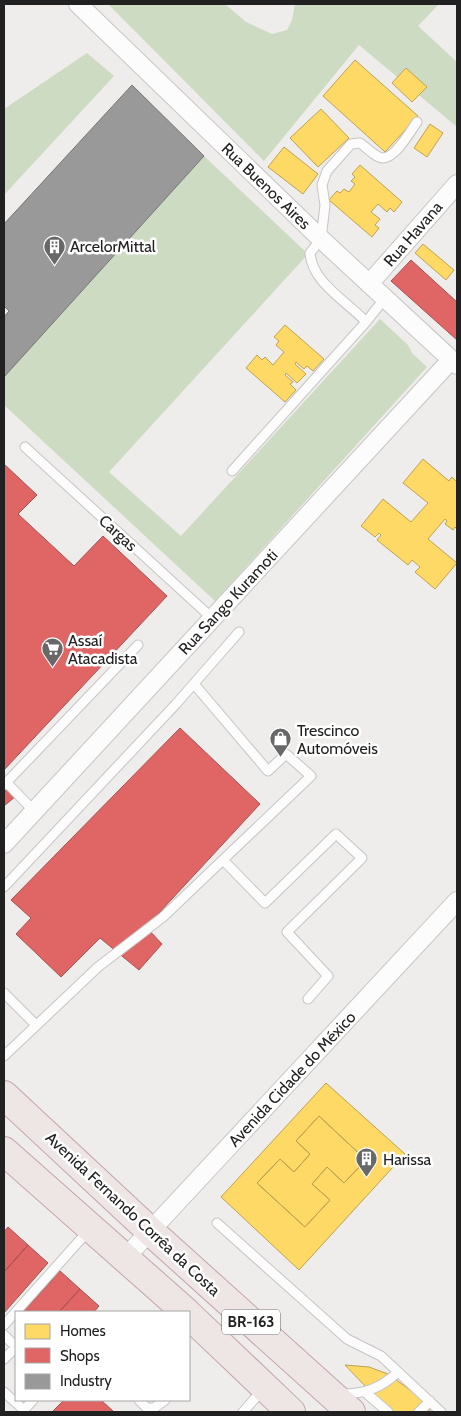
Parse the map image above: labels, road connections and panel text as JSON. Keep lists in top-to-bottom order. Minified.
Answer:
{"streets":{"highway":["Avenida Fernando Corrêa da Costa","BR-163"],"street":["Rua Buenos Aires","Rua Havana","Rua Sango Kuramoti","Avenida Cidade do México"],"lane":["Cargas"]},"crossings":[["Rua Buenos Aires","Rua Havana"],["Rua Buenos Aires","Rua Sango Kuramoti"],["Cargas","Rua Sango Kuramoti"],["Avenida Cidade do México","Avenida Fernando Corrêa da Costa"],["Avenida Cidade do México","BR-163"]],"places":{"building":["ArcelorMittal","Harissa"],"supermarket":["Assaí Atacadista"],"shop":["Trescinco Automóveis"]},"legend":["Homes","Shops","Industry"]}
